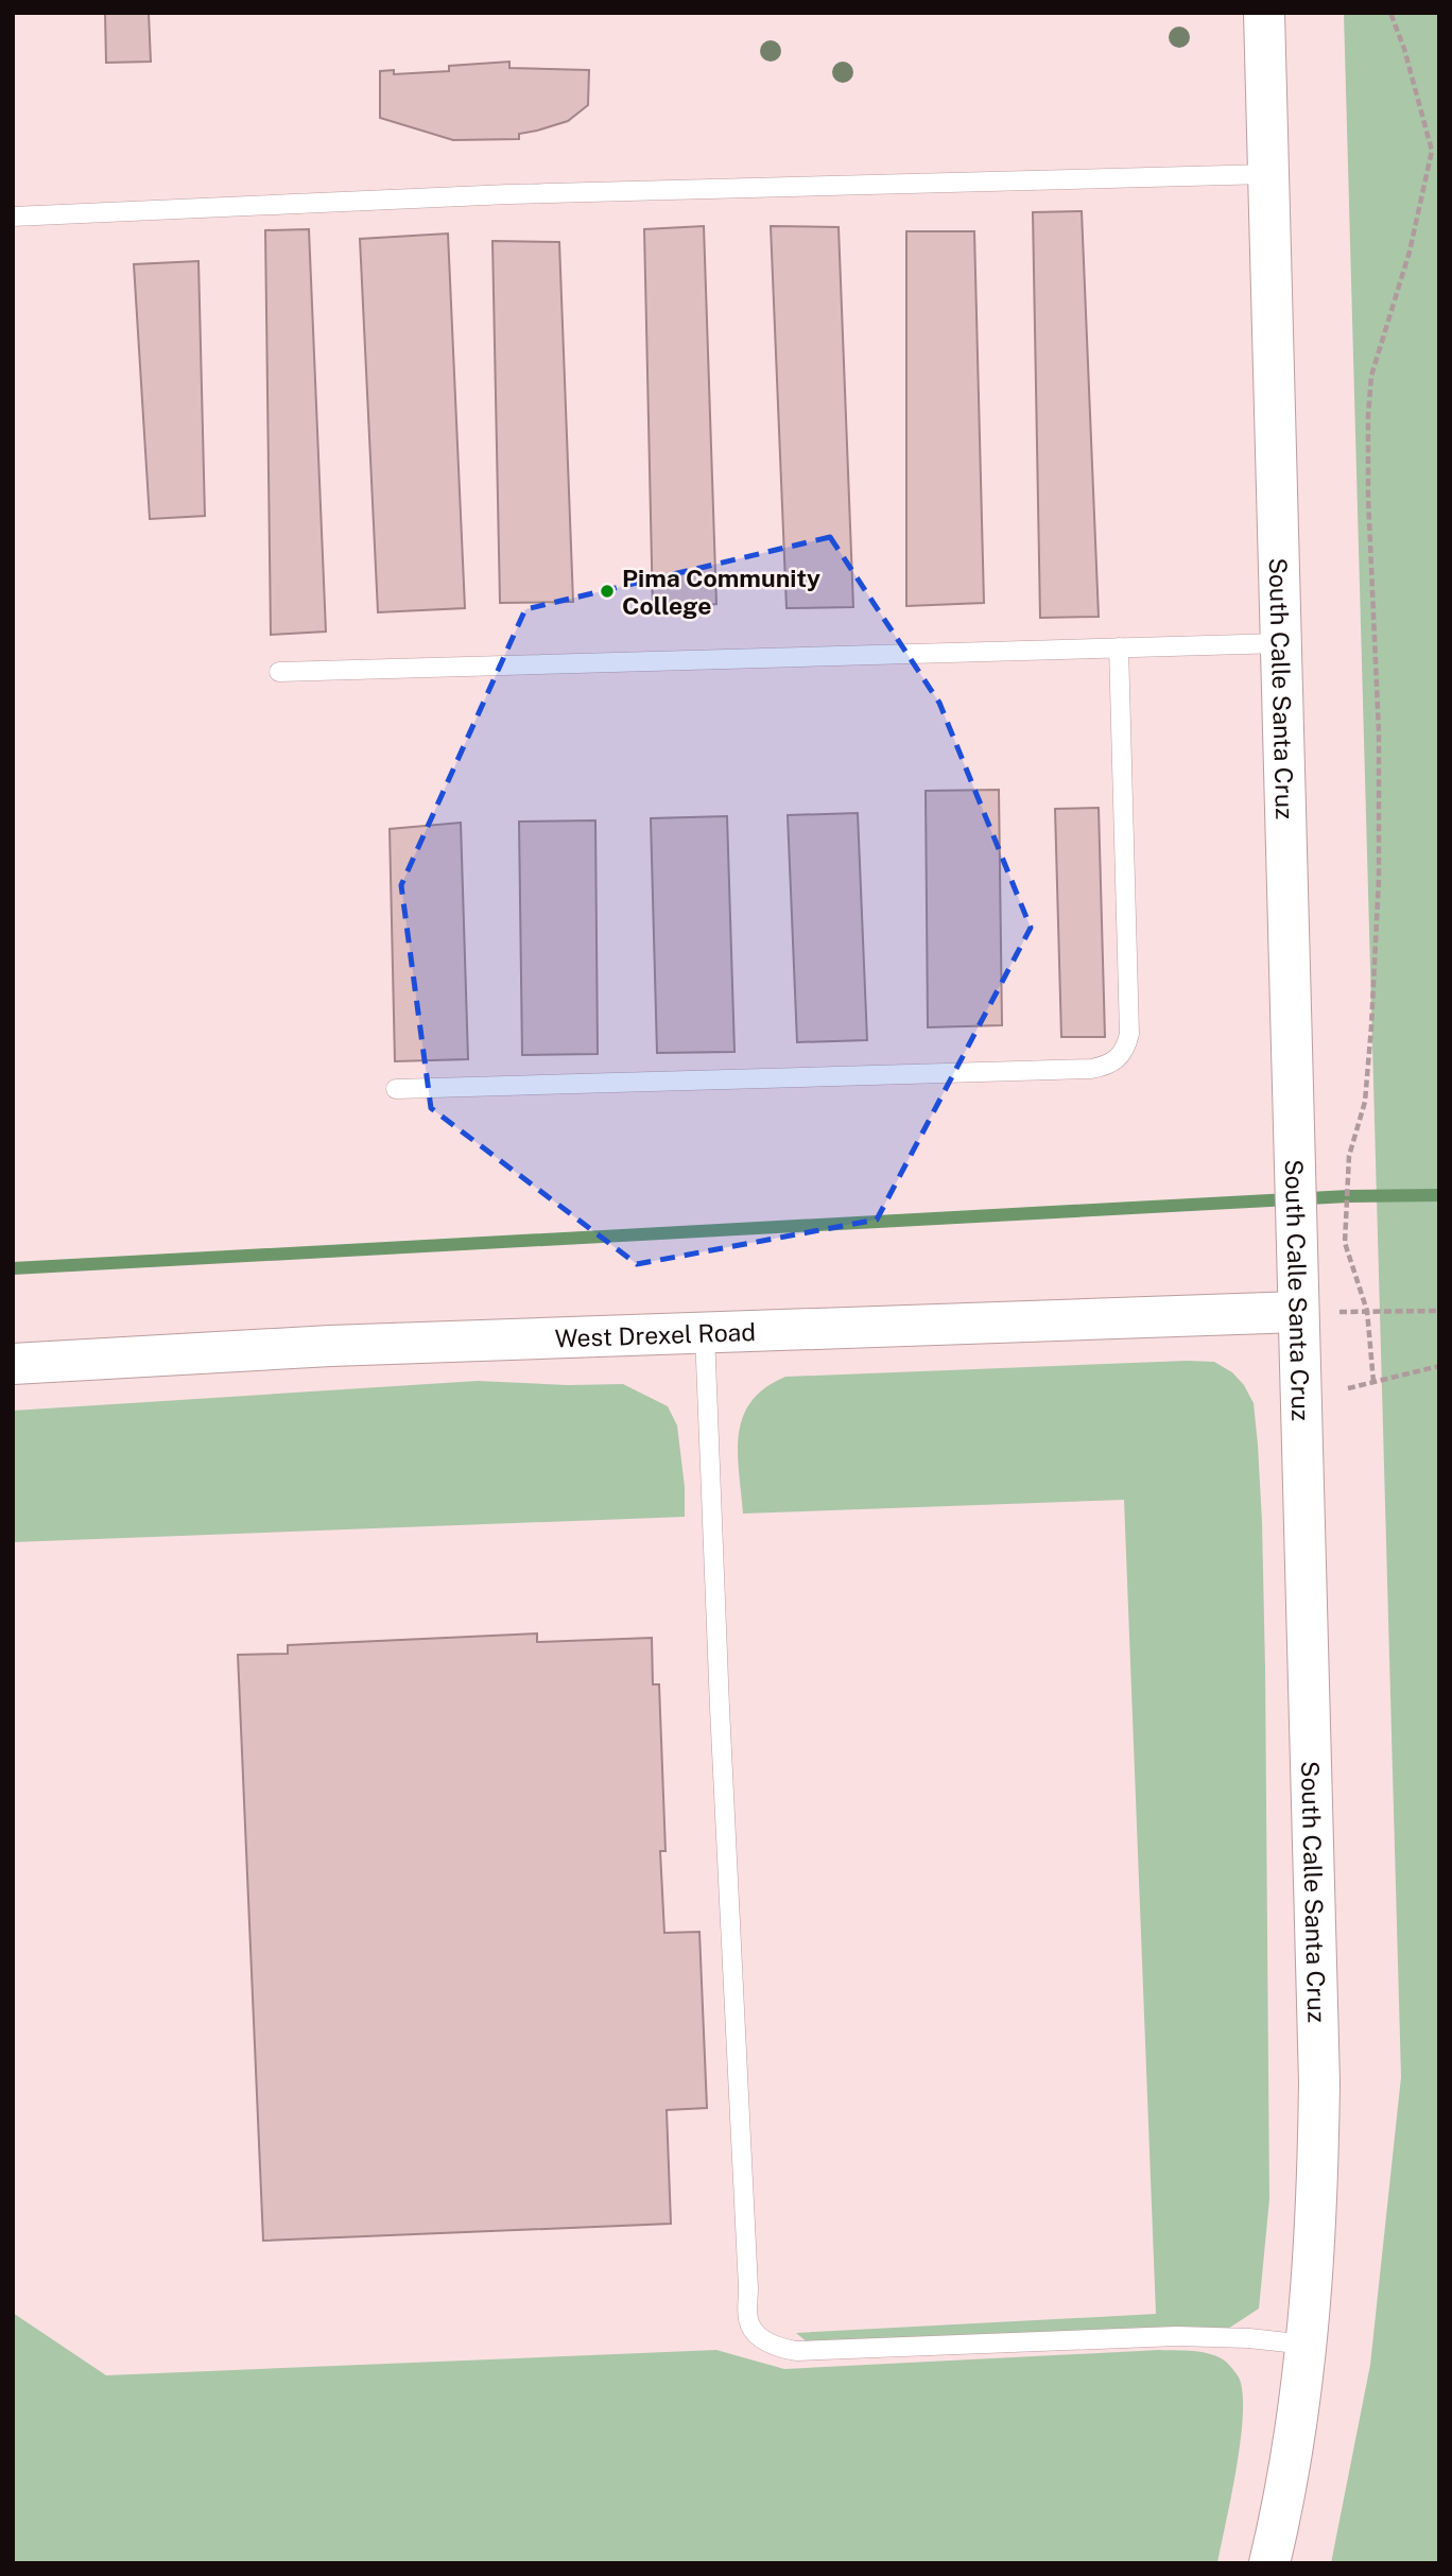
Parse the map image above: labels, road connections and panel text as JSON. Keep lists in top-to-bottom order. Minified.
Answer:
{"streets":{"street":["South Calle Santa Cruz","West Drexel Road"]},"crossings":[["South Calle Santa Cruz","West Drexel Road"]],"places":["Pima Community College"]}
